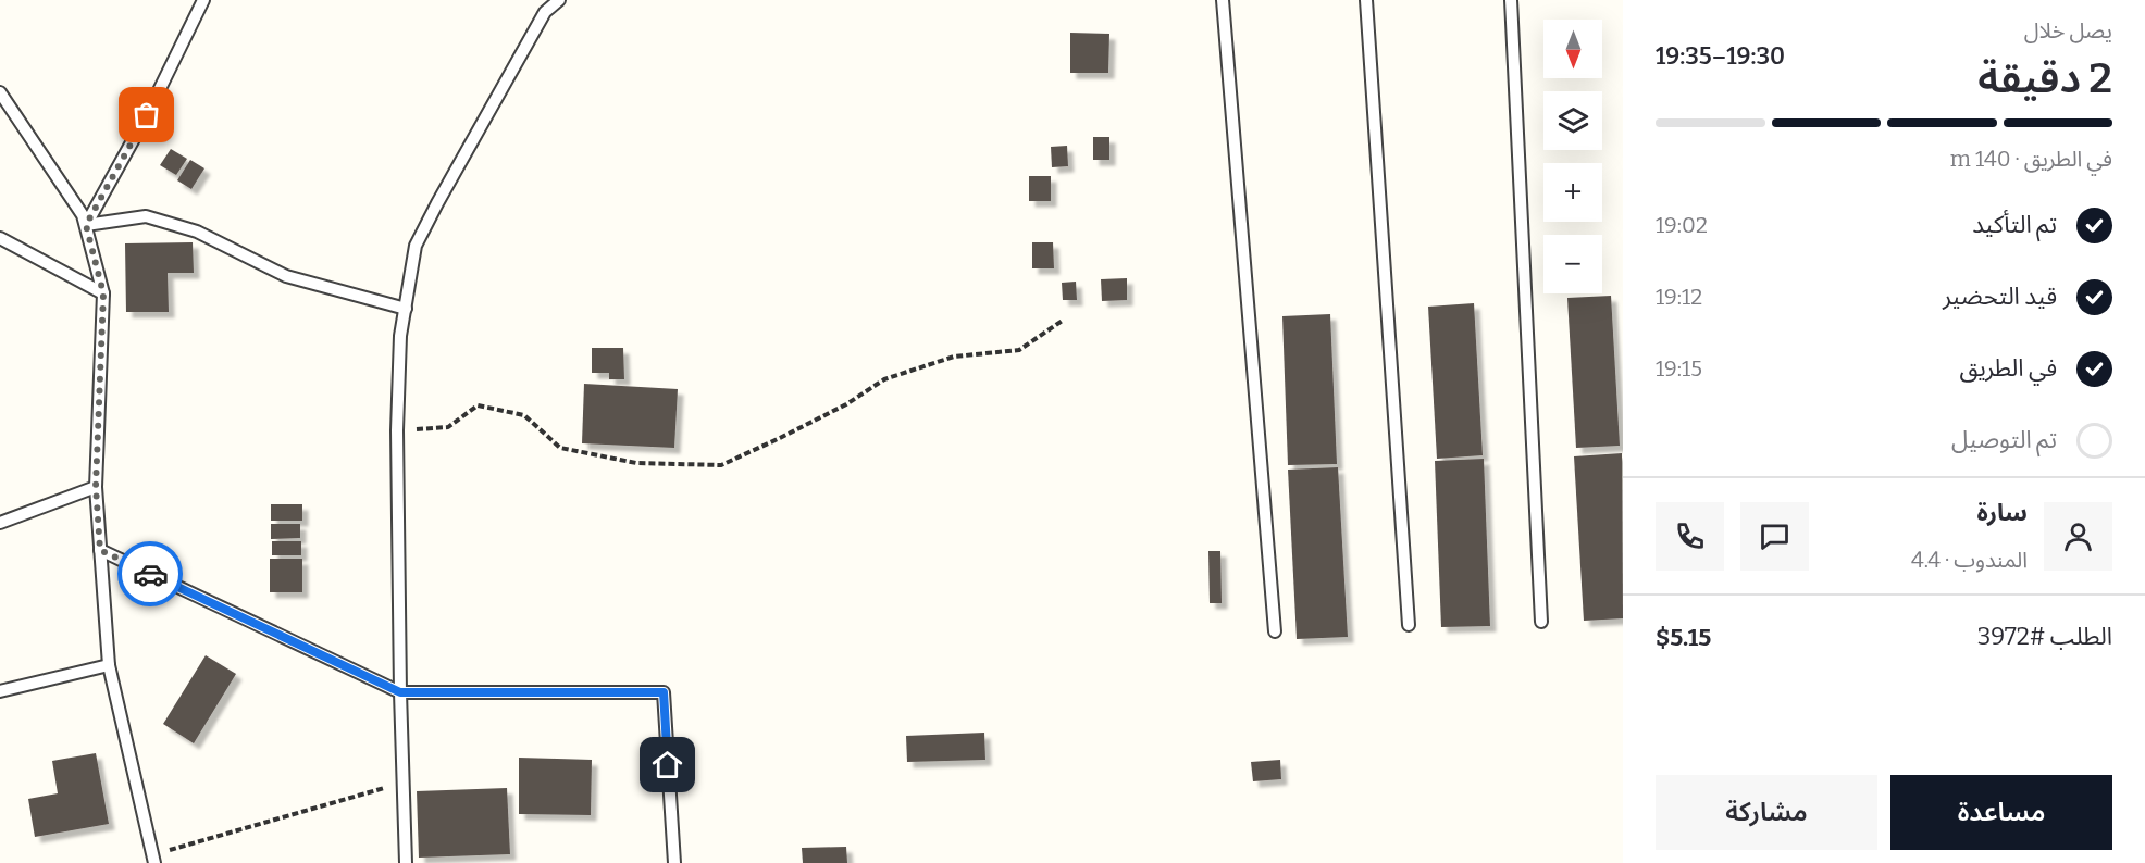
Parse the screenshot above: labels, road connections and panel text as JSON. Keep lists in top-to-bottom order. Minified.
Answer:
{"north":"bottom","page":{"heading":["2 دقيقة","يصل خلال","19:30–19:35"],"panel":["سارة","المندوب · 4.4","الطلب #3972","$5.15"],"map_buttons":["+","−"],"bar":"في الطريق · 140 m","list":[["تم التأكيد","19:02"],["قيد التحضير","19:12"],["في الطريق","19:15"],"تم التوصيل"],"buttons":["مساعدة","مشاركة"]}}
